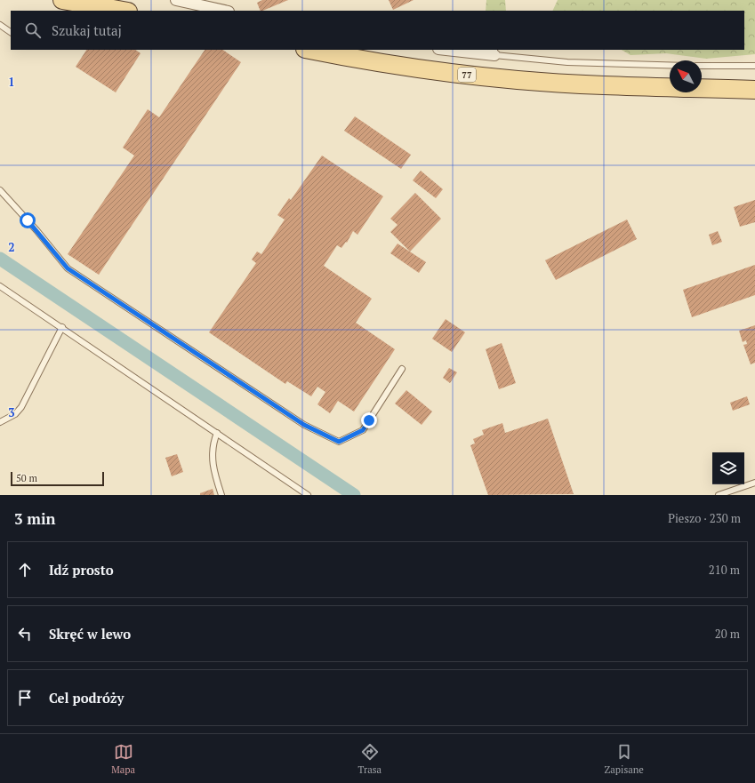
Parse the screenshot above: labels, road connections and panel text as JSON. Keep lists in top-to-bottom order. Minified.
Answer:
{"streets":{"main road":["77"]},"scale_bar":"50 m","north":"top left","page":{"search":"Szukaj tutaj","scale":"50 m","heading":["3 min","Pieszo · 230 m"],"list":[["Idź prosto","210 m"],["Skręć w lewo","20 m"],"Cel podróży"],"nav":["Mapa","Trasa","Zapisane"]},"grid":{"rows":["1","2","3"]}}
